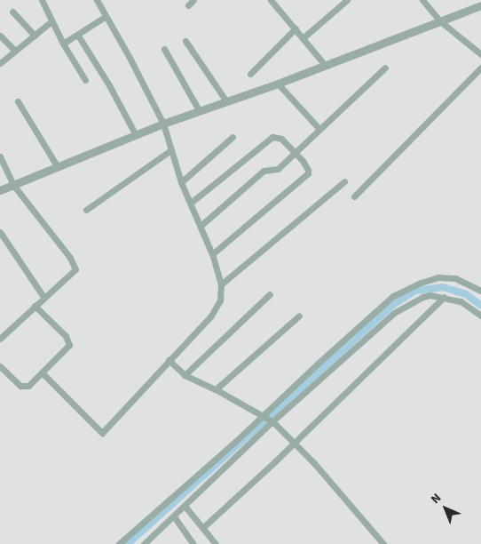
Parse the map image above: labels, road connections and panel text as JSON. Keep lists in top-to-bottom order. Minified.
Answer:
{"north":"top left"}
